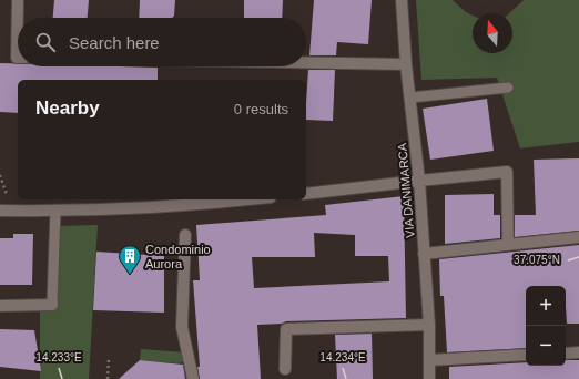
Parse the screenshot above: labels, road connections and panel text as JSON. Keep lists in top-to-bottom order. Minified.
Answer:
{"streets":{"street":["VIA DANIMARCA"]},"places":{"building":["Condominio Aurora"]},"north":"top","page":{"search":"Search here","heading":["Nearby","0 results"],"map_buttons":["+","−"]},"coordinates":["37.075°N","14.233°E","14.234°E"]}
